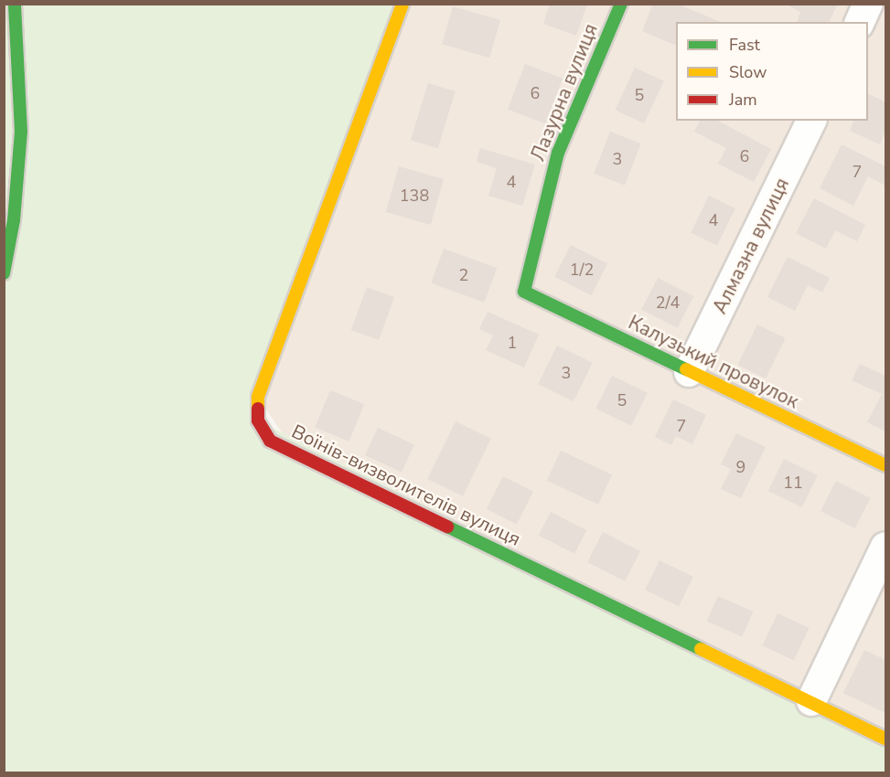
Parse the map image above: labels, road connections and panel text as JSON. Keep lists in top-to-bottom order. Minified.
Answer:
{"streets":{"street":["Лазурна вулиця","Алмазна вулиця","Калузький провулок","Воїнів-визволителів вулиця"]},"crossings":[["Лазурна вулиця","Калузький провулок"],["Алмазна вулиця","Калузький провулок"]],"house_numbers":["6","5","6","3","7","4","138","4","1/2","2","2/4","1","3","5","7","9","11"],"legend":["Fast","Slow","Jam"]}
